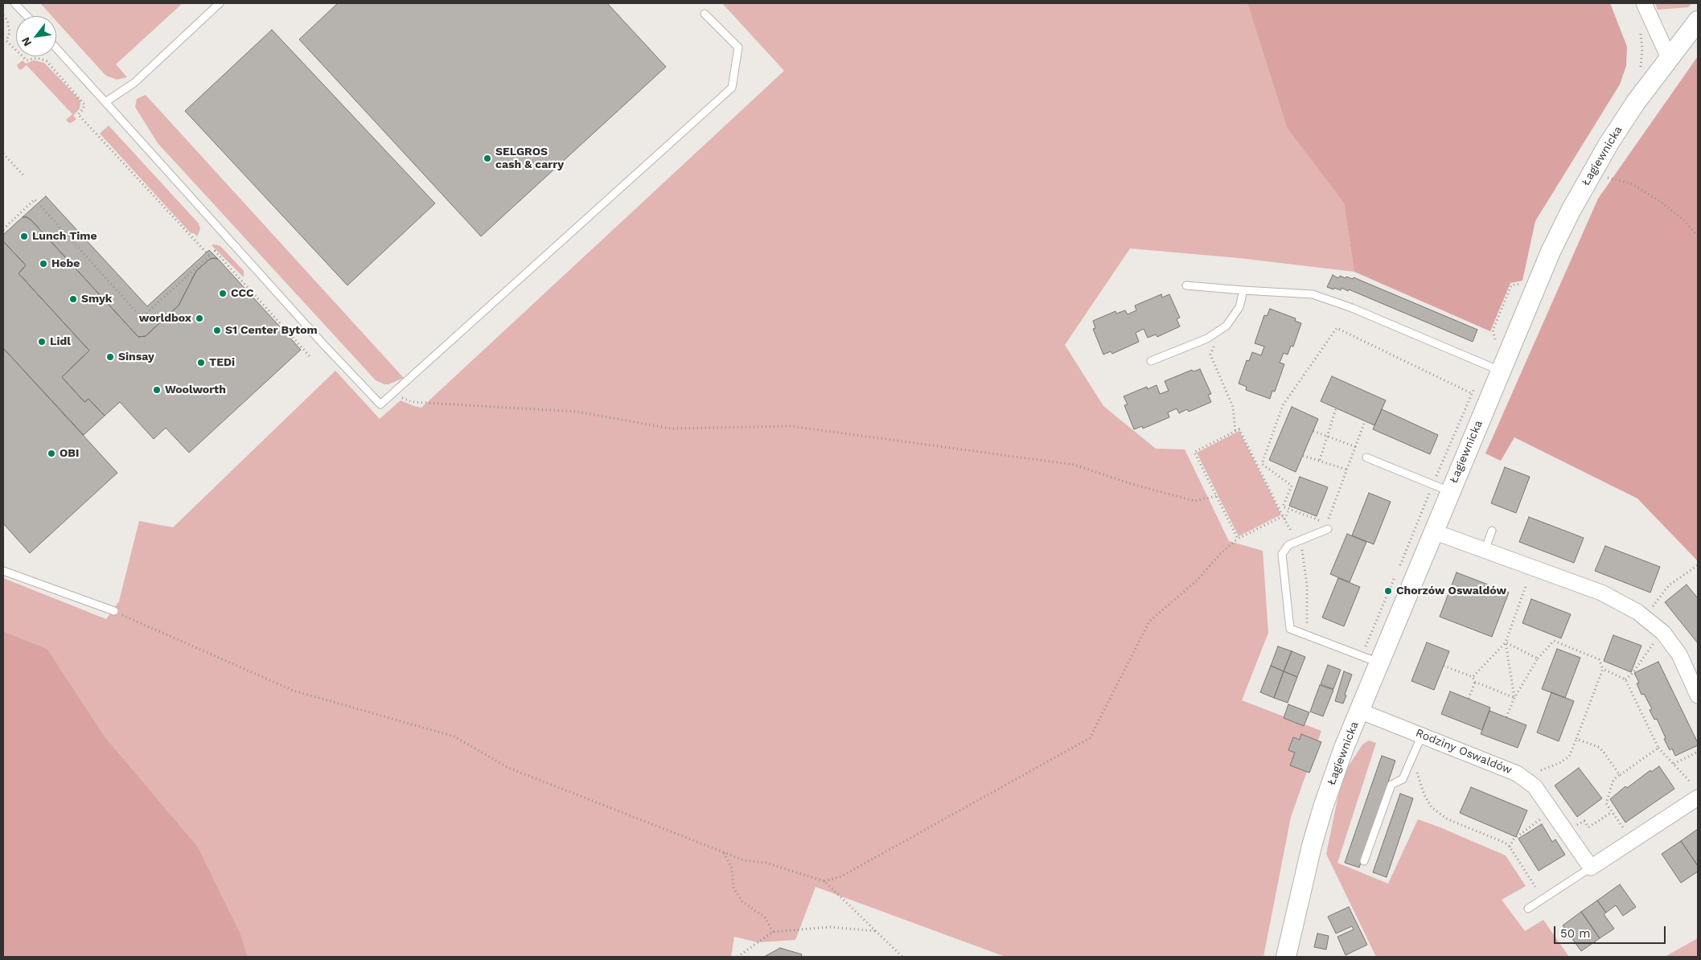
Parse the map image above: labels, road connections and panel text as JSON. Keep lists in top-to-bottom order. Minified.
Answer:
{"streets":{"street":["Łagiewnicka","Rodziny Oswaldów"]},"crossings":[["Łagiewnicka","Rodziny Oswaldów"]],"places":["SELGROS cash & carry","Lunch Time","Hebe","CCC","Smyk","worldbox","S1 Center Bytom","Lidl","Sinsay","TEDi","Woolworth","OBI","Chorzów Oswaldów"],"scale_bar":"50 m","north":"bottom left"}
